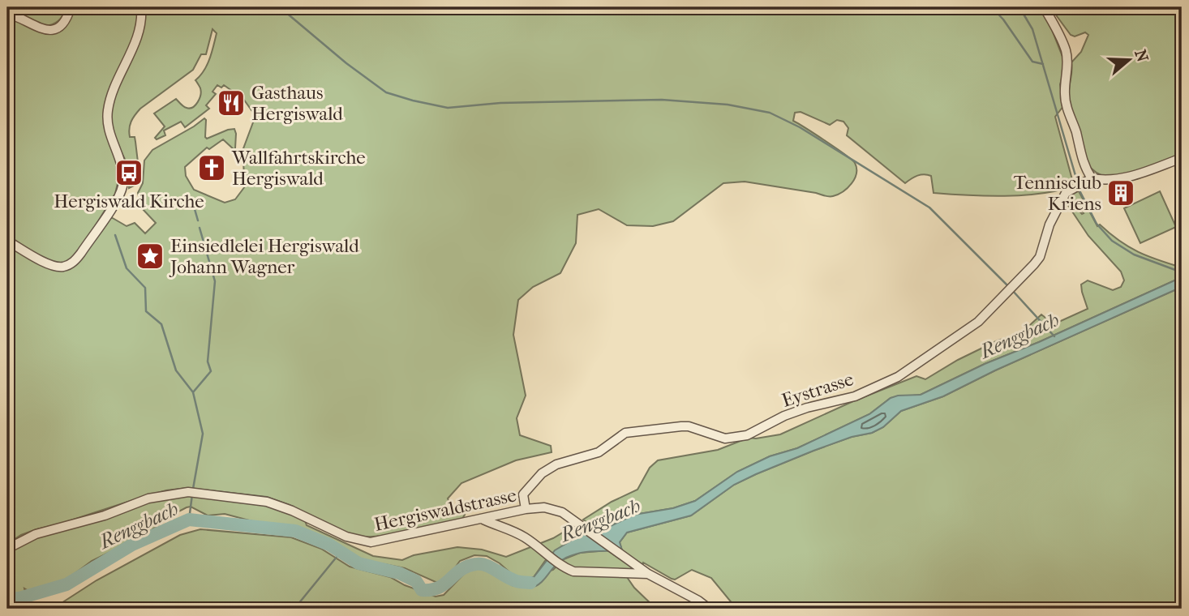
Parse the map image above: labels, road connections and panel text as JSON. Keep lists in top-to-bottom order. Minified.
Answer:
{"streets":{"street":["Eystrasse","Hergiswaldstrasse"]},"crossings":[["Eystrasse","Hergiswaldstrasse"]],"water":["Renggbach"],"places":{"restaurant":["Gasthaus Hergiswald"],"church":["Wallfahrtskirche Hergiswald"],"bus stop":["Hergiswald Kirche"],"building":["Tennisclub Kriens"],"place":["Einsiedlelei Hergiswald Johann Wagner"]},"north":"right"}
